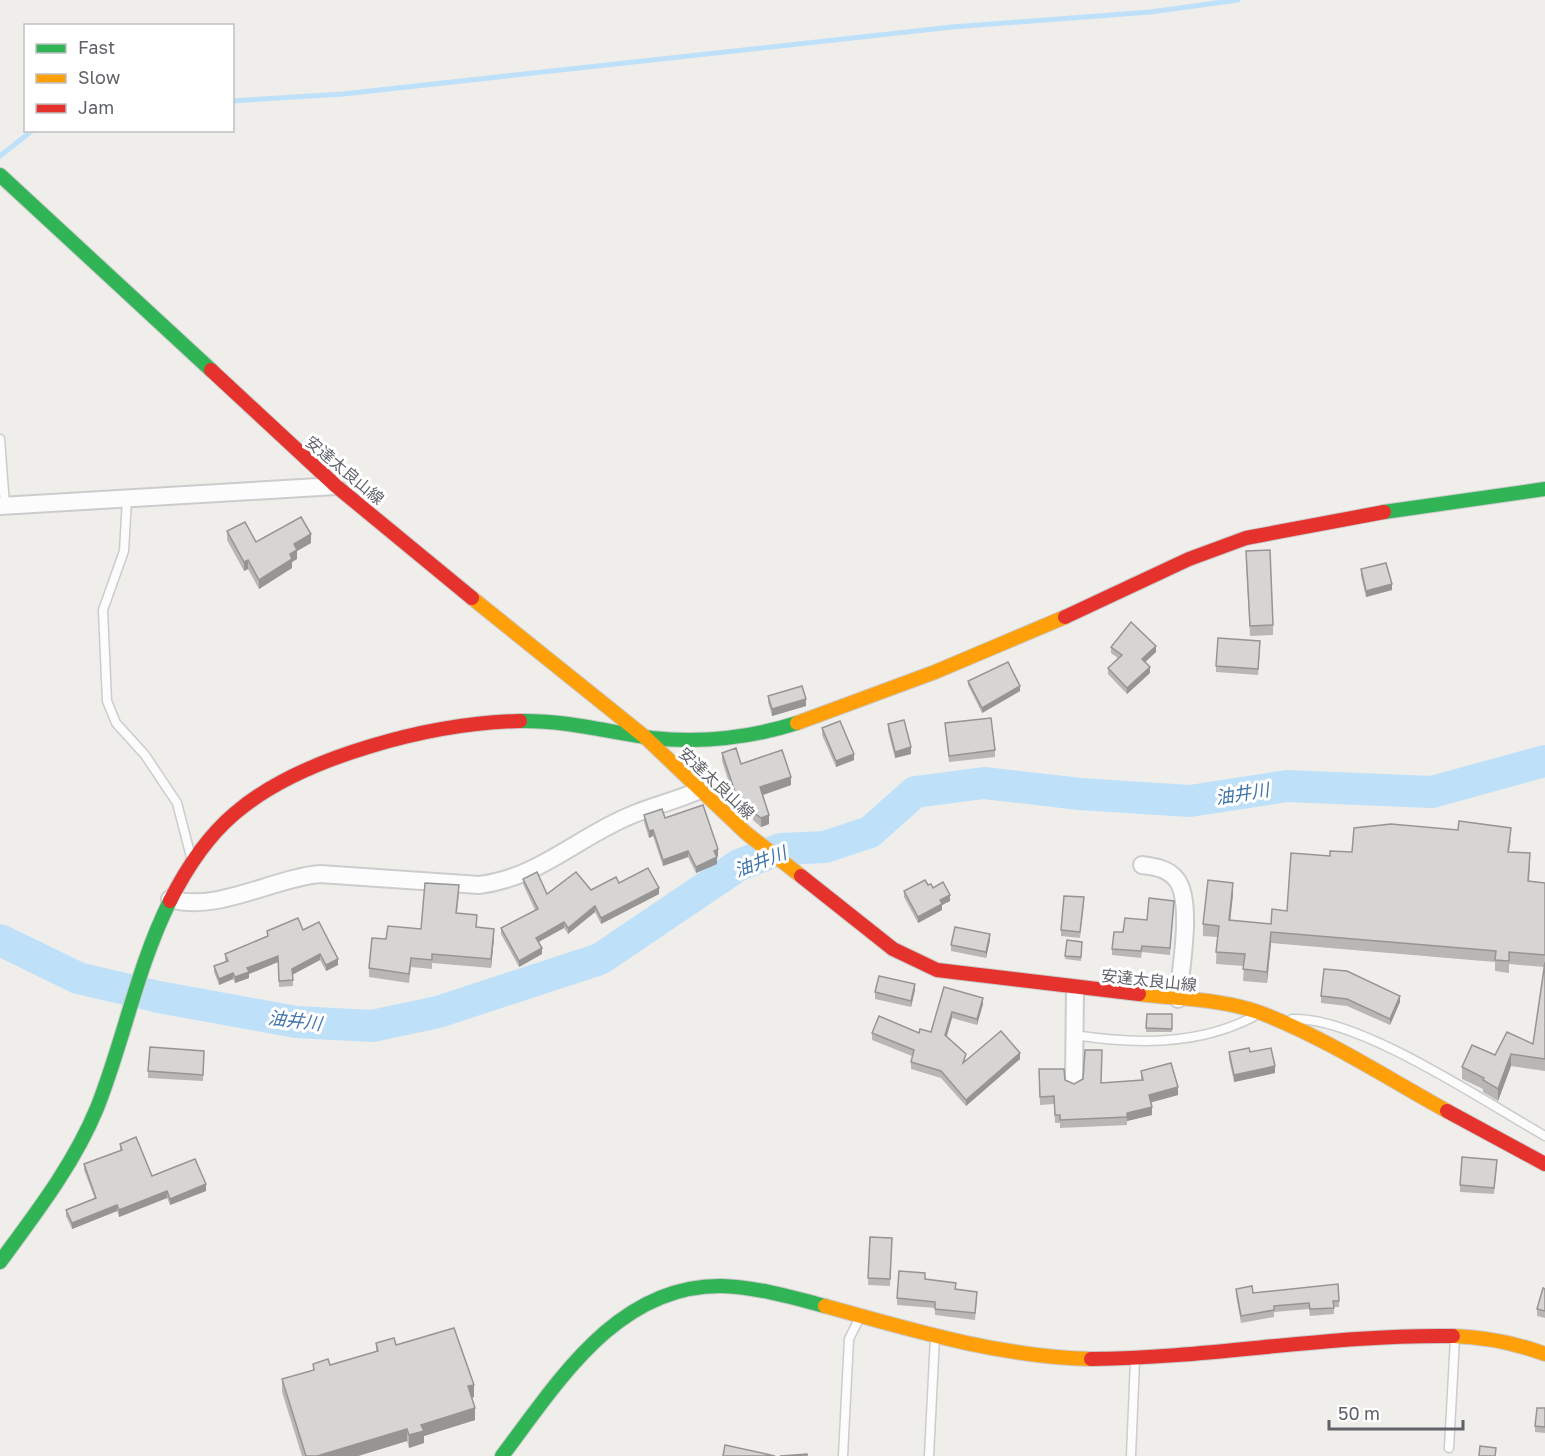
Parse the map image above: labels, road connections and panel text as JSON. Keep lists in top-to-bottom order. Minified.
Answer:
{"streets":{"street":["安達太良山線"]},"water":["油井川"],"legend":["Fast","Slow","Jam"],"scale_bar":"50 m"}
